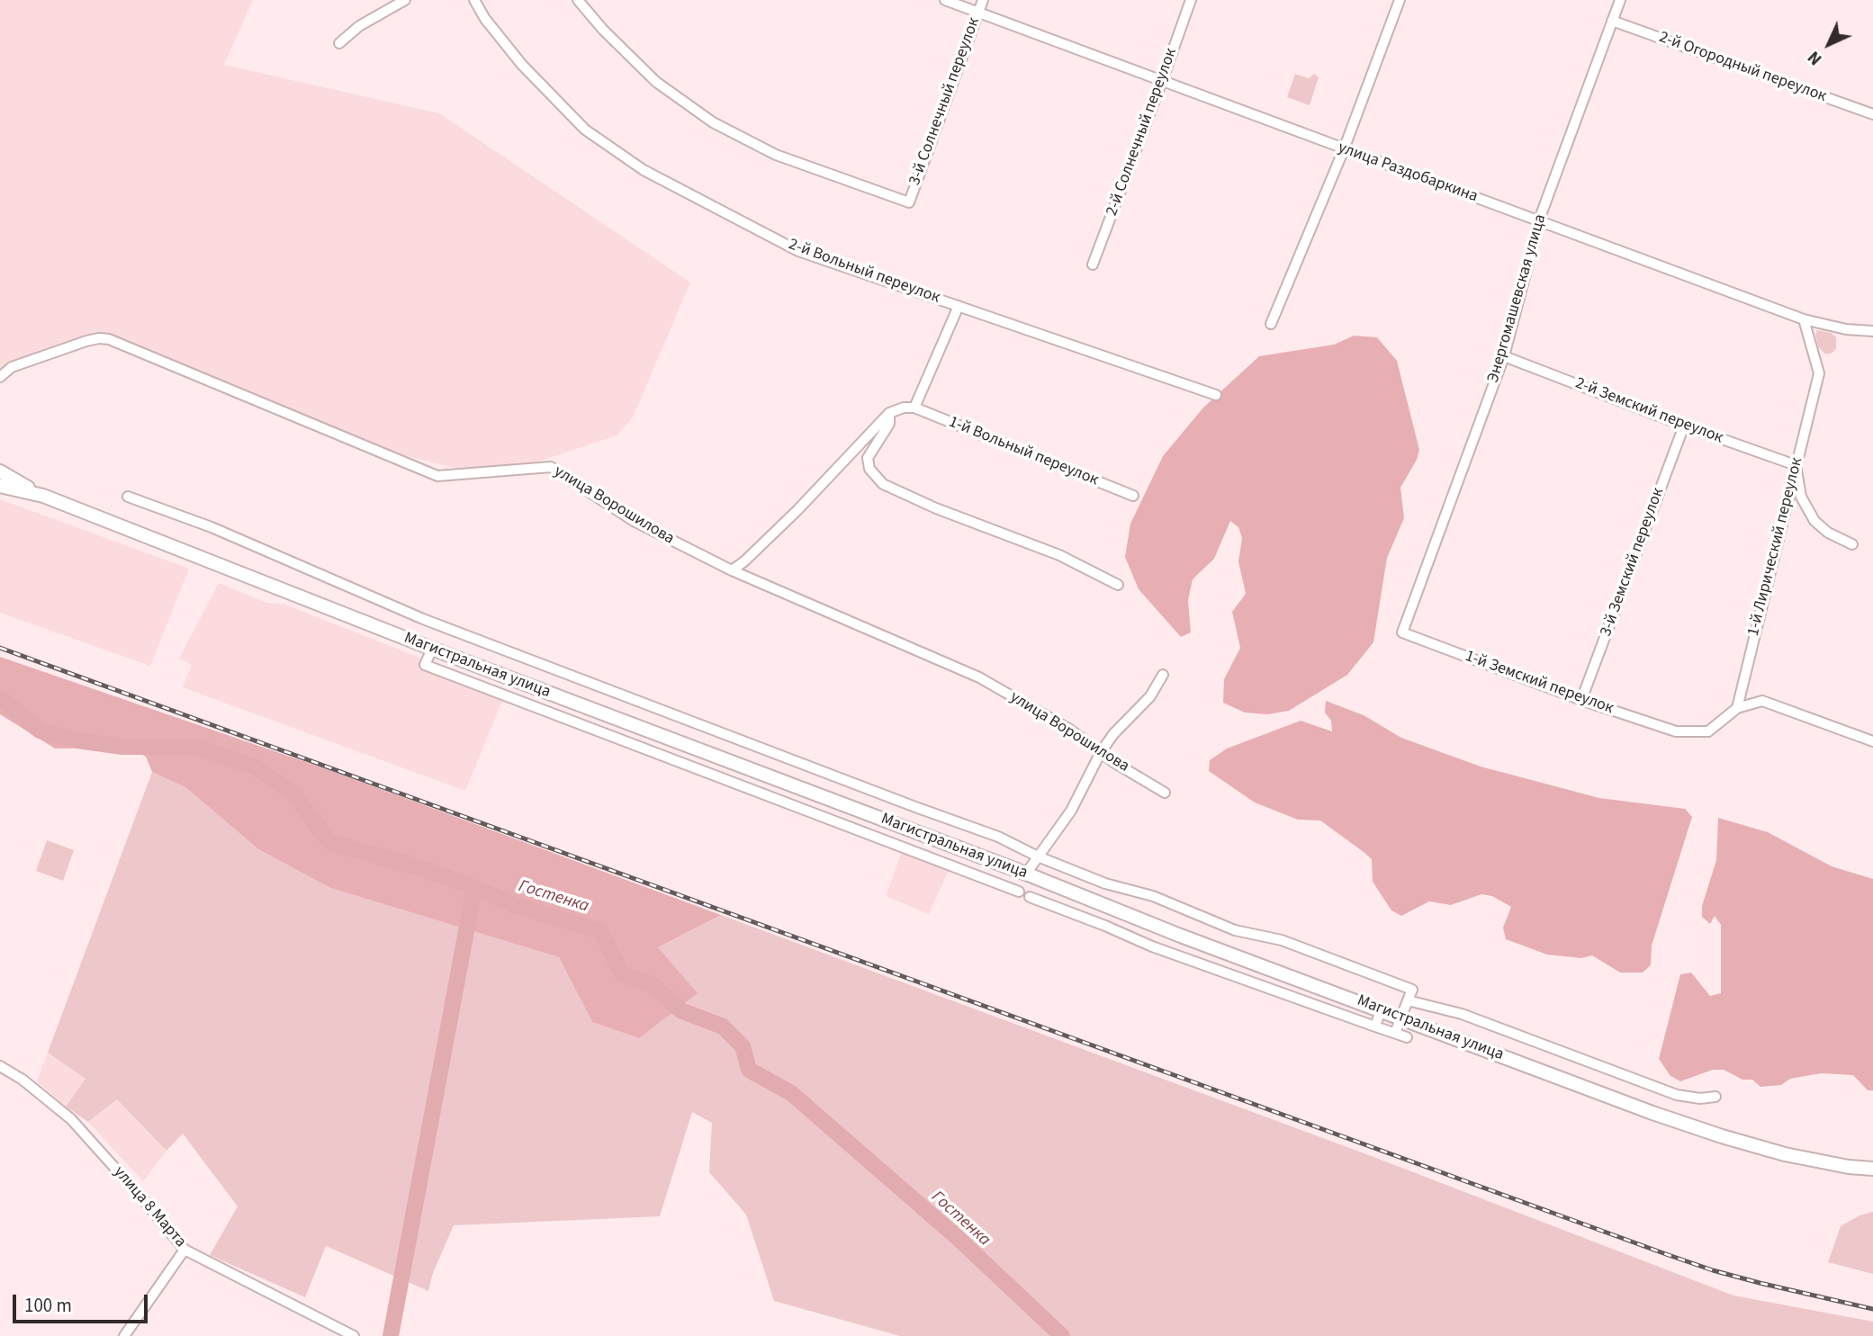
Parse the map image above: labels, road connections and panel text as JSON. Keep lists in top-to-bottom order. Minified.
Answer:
{"streets":{"main road":["Магистральная улица"],"street":["2-й Огородный переулок","3-й Солнечный переулок","2-й Солнечный переулок","улица Раздобаркина","2-й Вольный переулок","Энергомашевская улица","2-й Земский переулок","1-й Вольный переулок","улица Ворошилова","1-й Лирический переулок","3-й Земский переулок","1-й Земский переулок","улица 8 Марта"]},"crossings":[["2-й Огородный переулок","Энергомашевская улица"],["3-й Солнечный переулок","улица Раздобаркина"],["2-й Солнечный переулок","улица Раздобаркина"],["улица Раздобаркина","Энергомашевская улица"],["улица Раздобаркина","1-й Лирический переулок"],["Энергомашевская улица","2-й Земский переулок"],["Энергомашевская улица","1-й Земский переулок"],["2-й Земский переулок","1-й Лирический переулок"],["2-й Земский переулок","3-й Земский переулок"],["1-й Лирический переулок","1-й Земский переулок"],["3-й Земский переулок","1-й Земский переулок"]],"water":["Гостенка"],"scale_bar":"100 m","north":"bottom left"}
